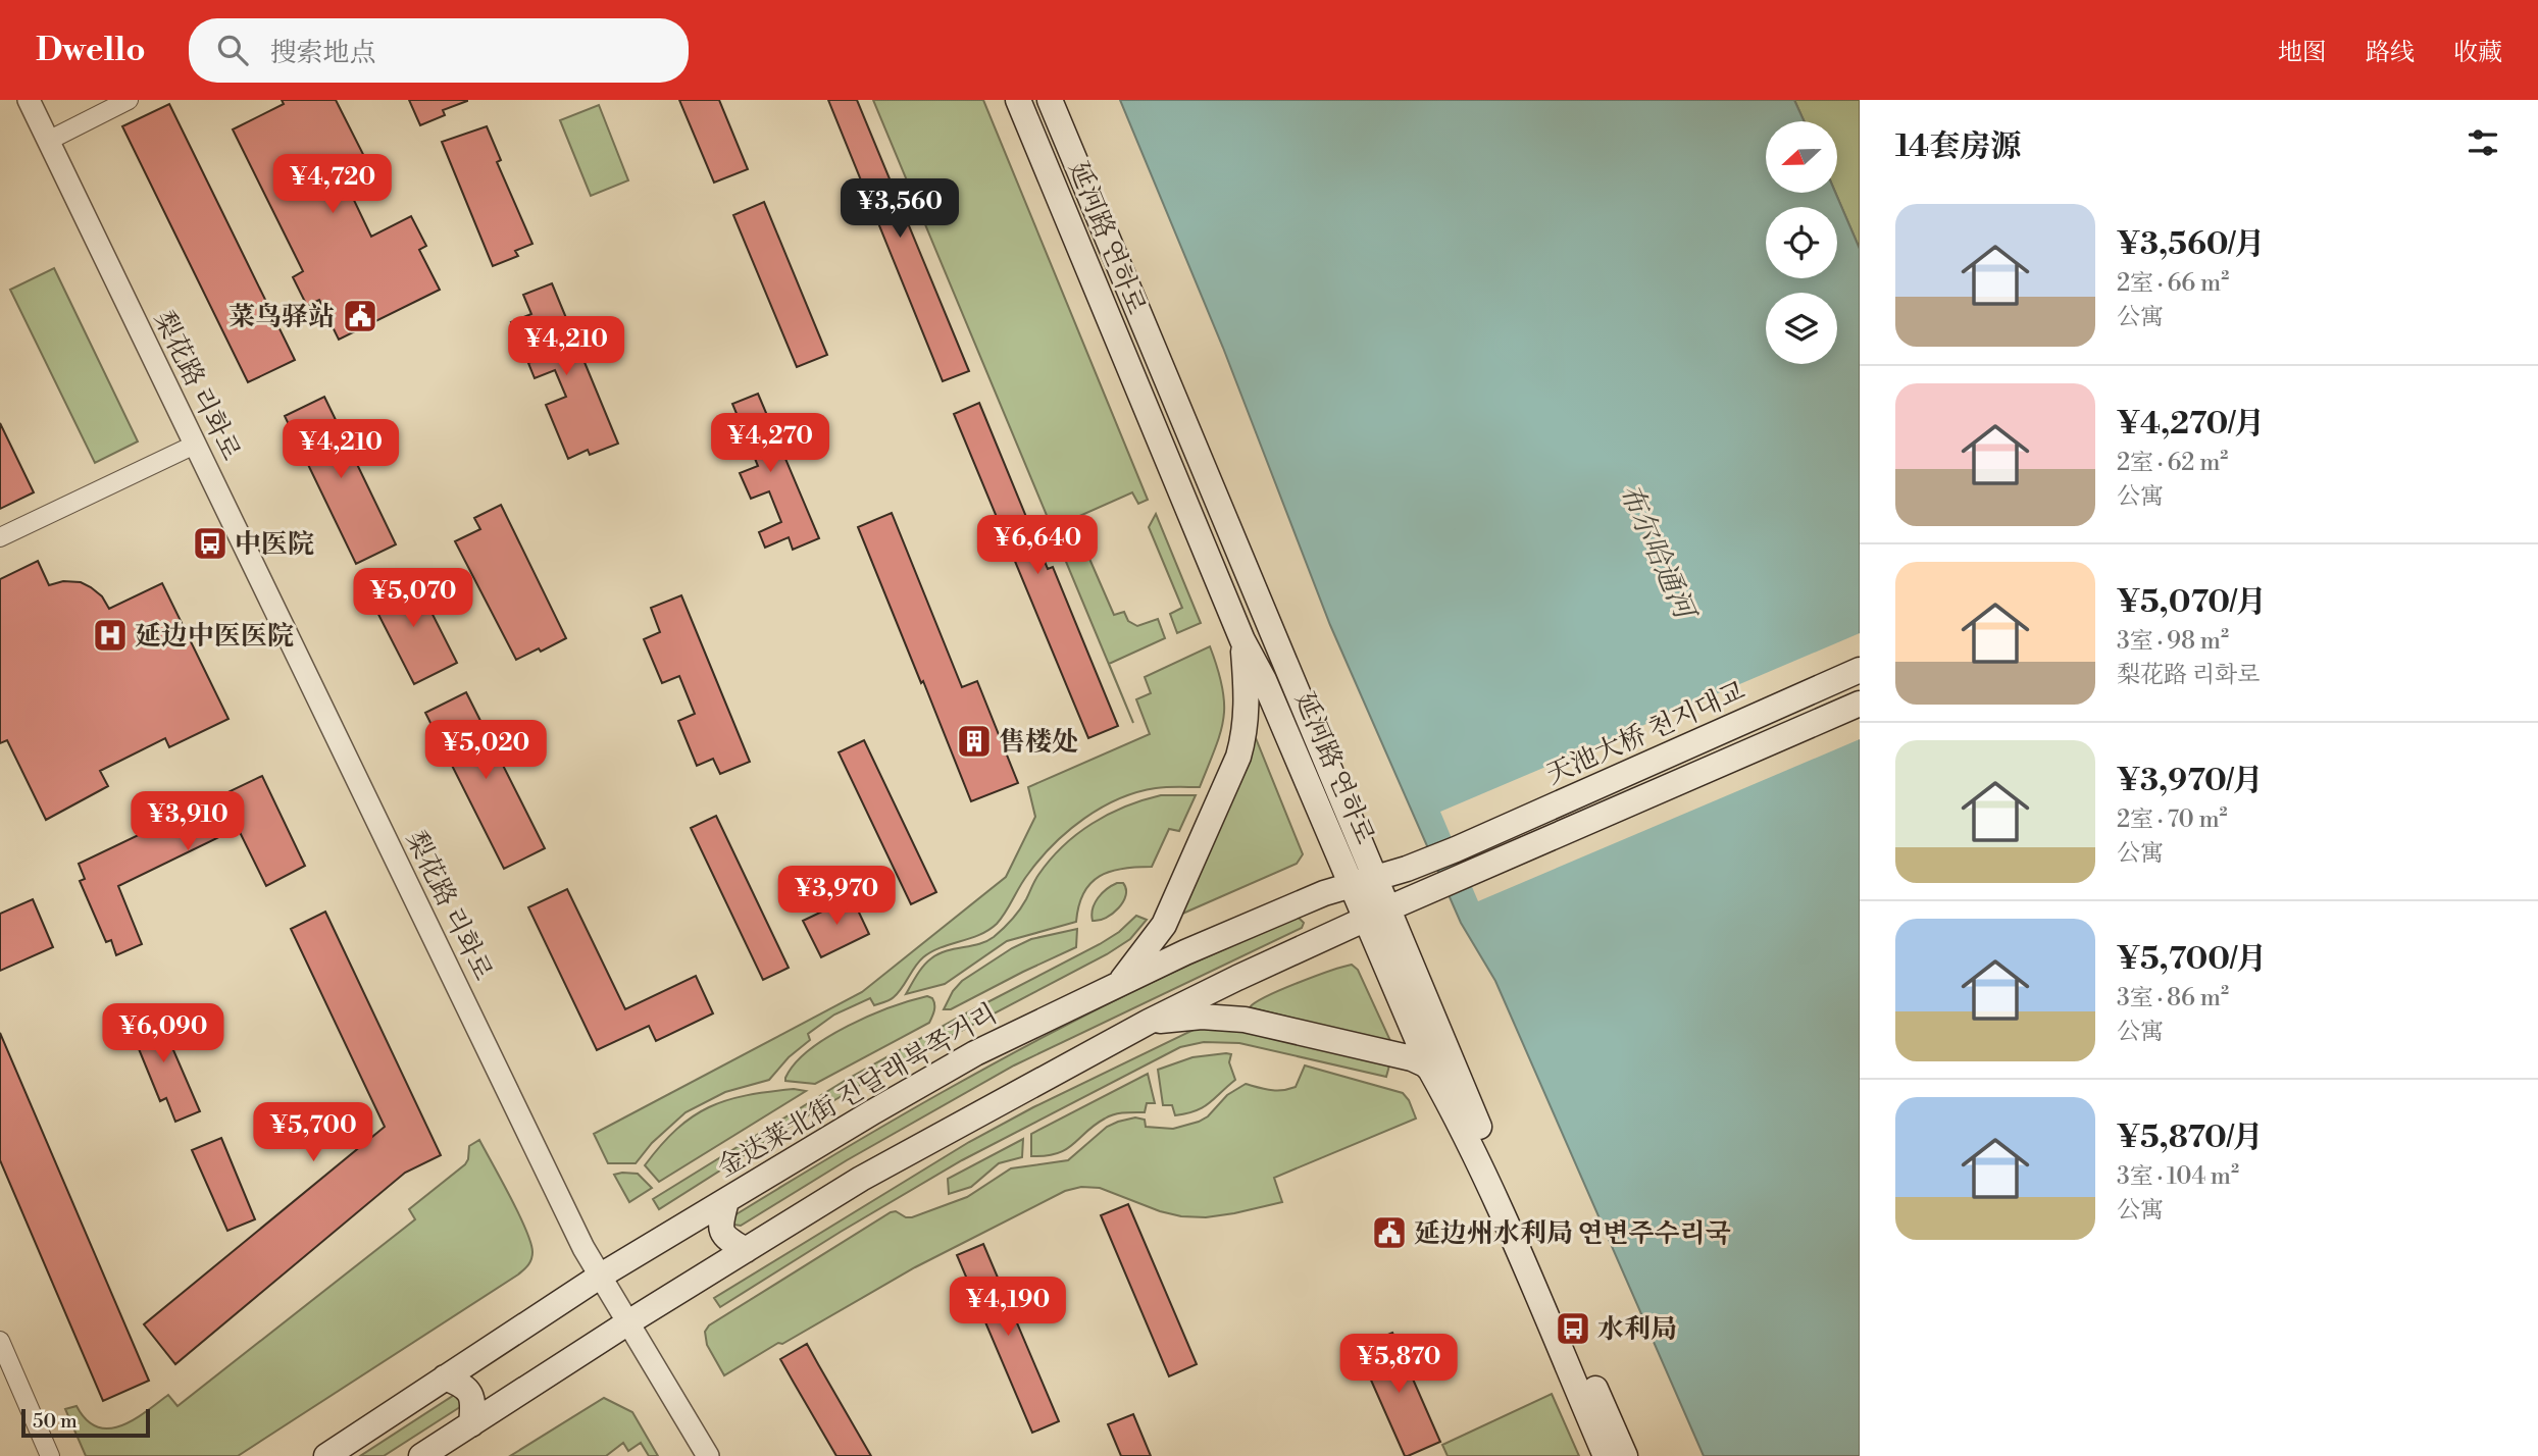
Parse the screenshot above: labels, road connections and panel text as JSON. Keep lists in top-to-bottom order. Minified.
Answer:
{"streets":{"main road":["延河路 연하로","天池大桥 천지대교","金达莱北街 진달래북쪽거리"],"street":["梨花路 리화로"]},"crossings":[["延河路 연하로","金达莱北街 진달래북쪽거리"],["梨花路 리화로","金达莱北街 진달래북쪽거리"],["天池大桥 천지대교","金达莱北街 진달래북쪽거리"]],"water":["布尔哈通河"],"places":{"public building":["菜鸟驿站","延边州水利局 연변주수리국"],"bus stop":["中医院","水利局"],"hospital":["延边中医医院"],"building":["售楼处"]},"scale_bar":"50 m","north":"left","page":{"header":"Dwello","search":"搜索地点","nav":["地图","路线","收藏"],"heading":"14套房源","price":["¥4,720","¥3,560","¥4,210","¥4,270","¥4,210","¥6,640","¥5,070","¥5,020","¥3,910","¥3,970","¥6,090","¥5,700","¥4,190","¥5,870"],"list":[{"name":"¥3,560/月","note":"2室 · 66 m² · 公寓"},{"name":"¥4,270/月","note":"2室 · 62 m² · 公寓"},{"name":"¥5,070/月","note":"3室 · 98 m² · 梨花路 리화로"},{"name":"¥3,970/月","note":"2室 · 70 m² · 公寓"},{"name":"¥5,700/月","note":"3室 · 86 m² · 公寓"},{"name":"¥5,870/月","note":"3室 · 104 m² · 公寓"}],"scale":"50 m"}}
